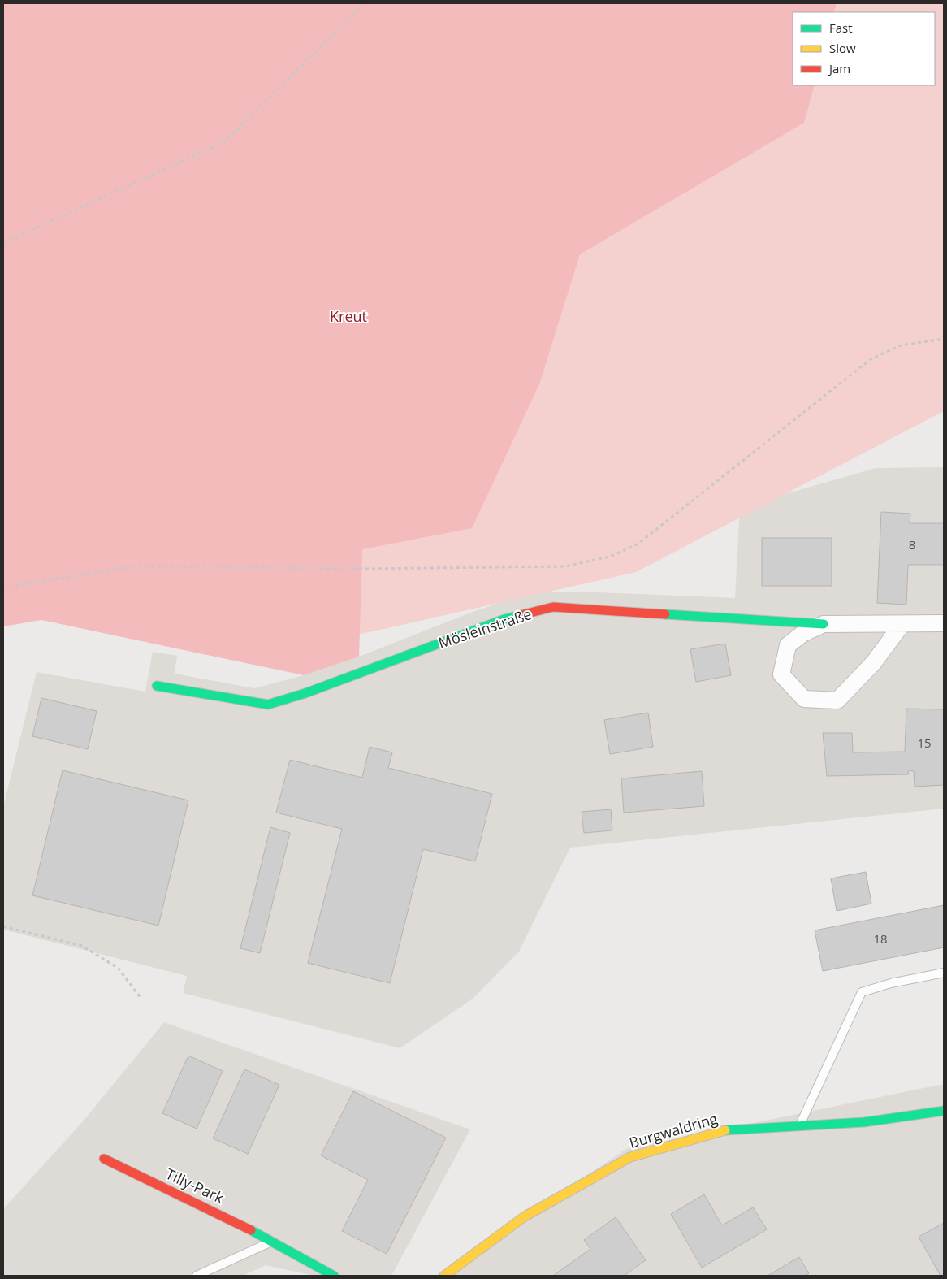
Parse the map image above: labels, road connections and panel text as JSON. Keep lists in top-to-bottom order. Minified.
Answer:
{"streets":{"street":["Mösleinstraße","Burgwaldring","Tilly-Park"]},"parks":["Kreut"],"house_numbers":["8","15","18"],"legend":["Fast","Slow","Jam"]}
